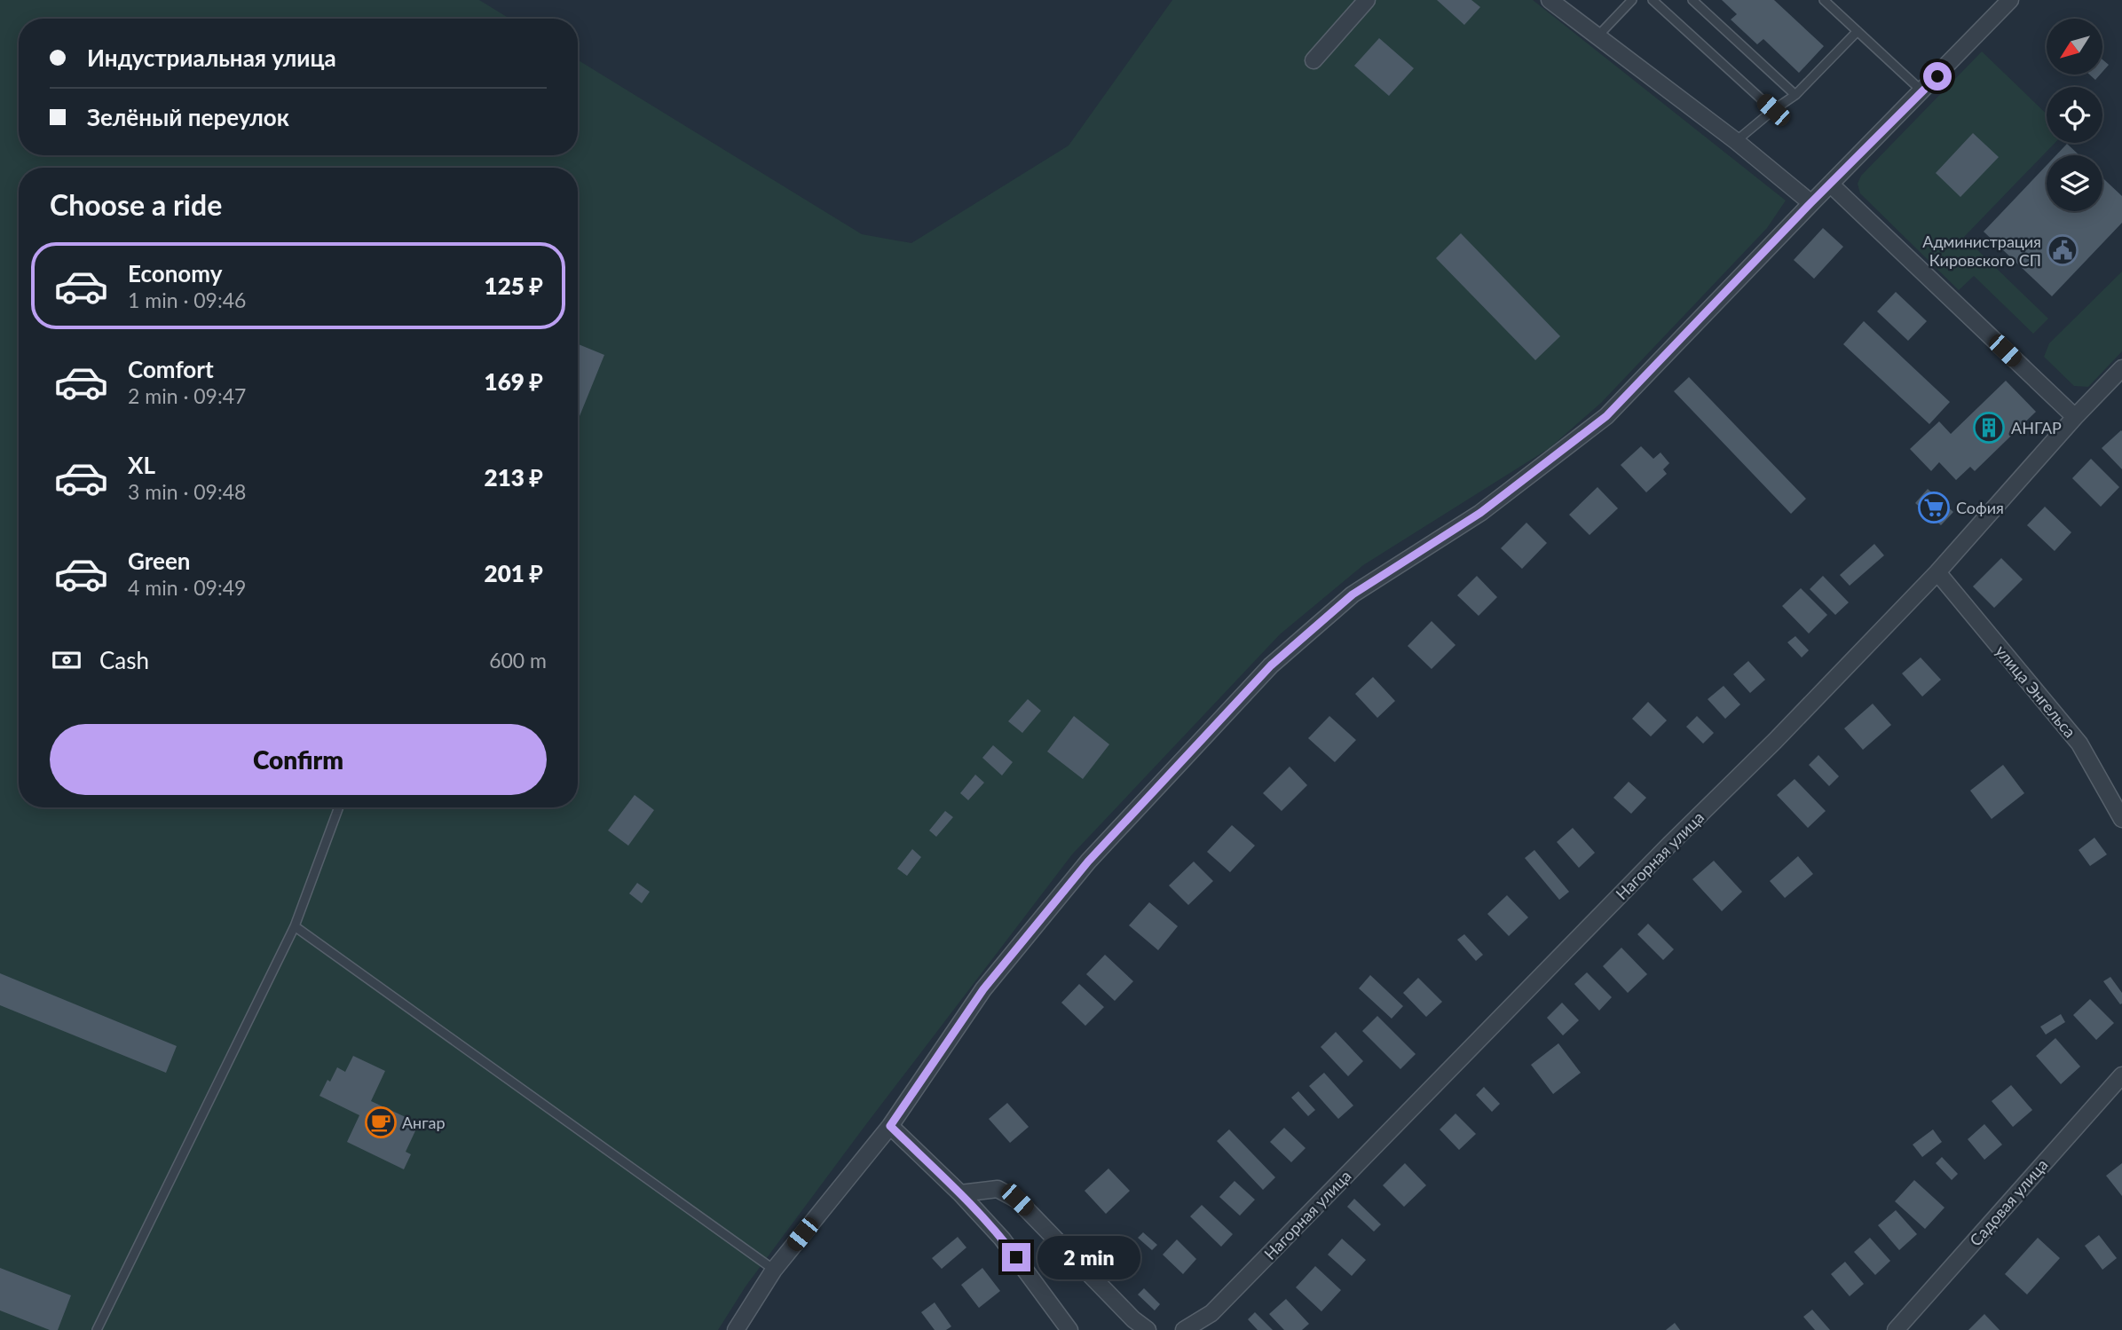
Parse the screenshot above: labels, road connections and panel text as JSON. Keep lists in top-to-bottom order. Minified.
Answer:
{"streets":{"street":["улица Энгельса","Нагорная улица","Садовая улица"]},"crossings":[["улица Энгельса","Нагорная улица"]],"places":{"public building":["Администрация Кировского СП"],"building":["АНГАР"],"supermarket":["София"],"cafe":["Ангар"]},"north":"bottom left","page":{"banner":["Индустриальная улица","Зелёный переулок"],"heading":"Choose a ride","list":[{"name":"Economy","note":"1 min · 09:46","value":"125 ₽"},{"name":"Comfort","note":"2 min · 09:47","value":"169 ₽"},{"name":"XL","note":"3 min · 09:48","value":"213 ₽"},{"name":"Green","note":"4 min · 09:49","value":"201 ₽"}],"pay":["Cash","600 m"],"buttons":"Confirm","bubble":"2 min"}}
